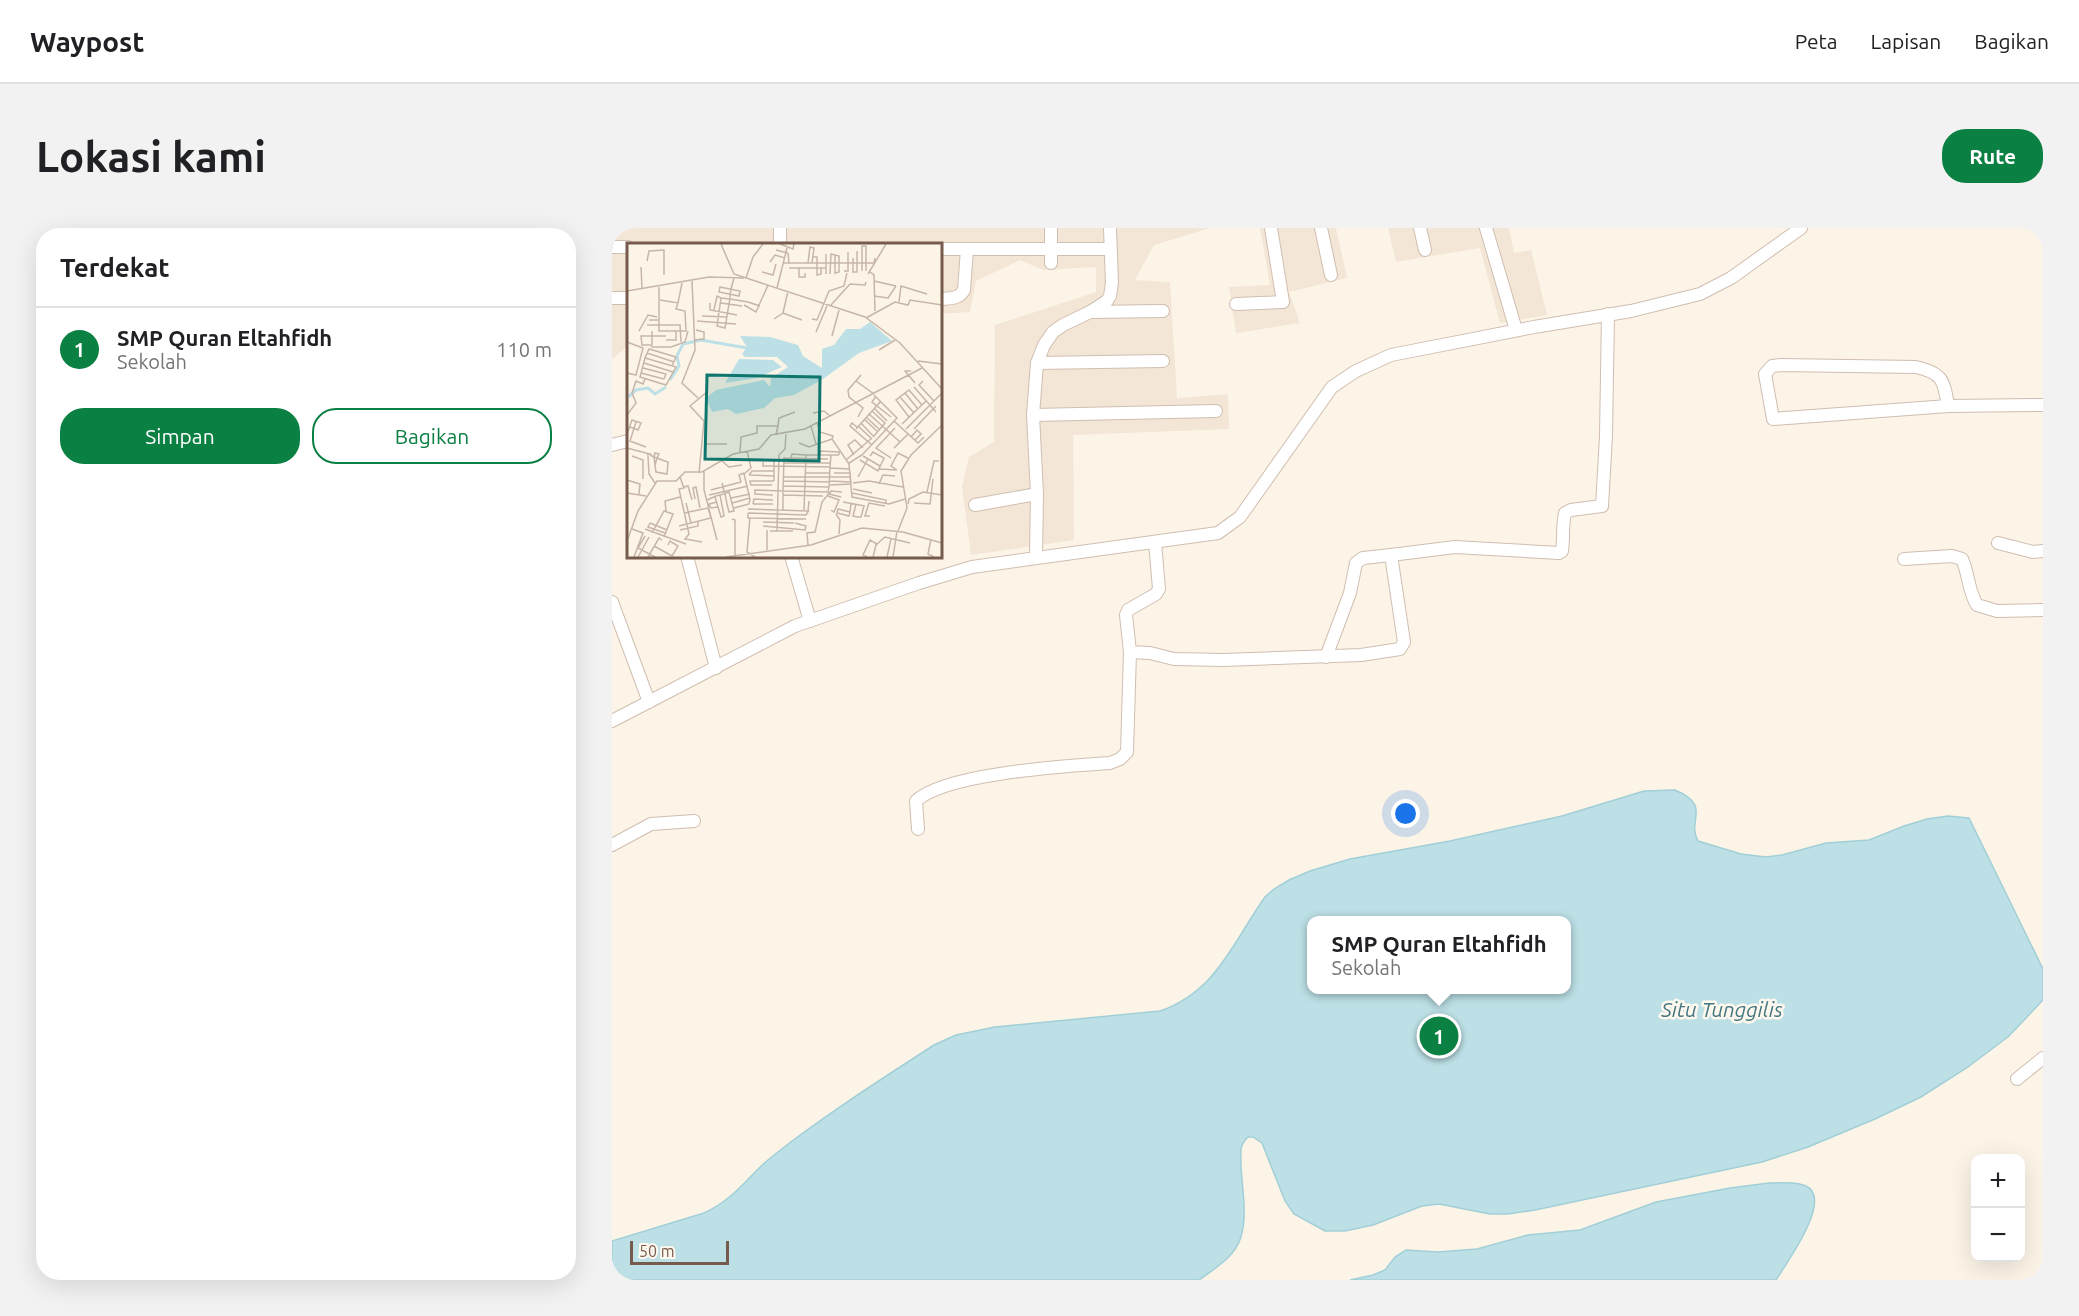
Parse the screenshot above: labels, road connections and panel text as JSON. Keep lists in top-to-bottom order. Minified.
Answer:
{"water":["Situ Tunggilis"],"scale_bar":"50 m","page":{"header":"Waypost","nav":["Peta","Lapisan","Bagikan"],"buttons":["Rute",["Simpan","Bagikan"]],"title":"Lokasi kami","heading":"Terdekat","list":[{"mark":"1","name":"SMP Quran Eltahfidh","note":"Sekolah","value":"110 m"}],"popup":["SMP Quran Eltahfidh","Sekolah"],"pins":"1","map_buttons":["+","−"],"scale":"50 m"}}
